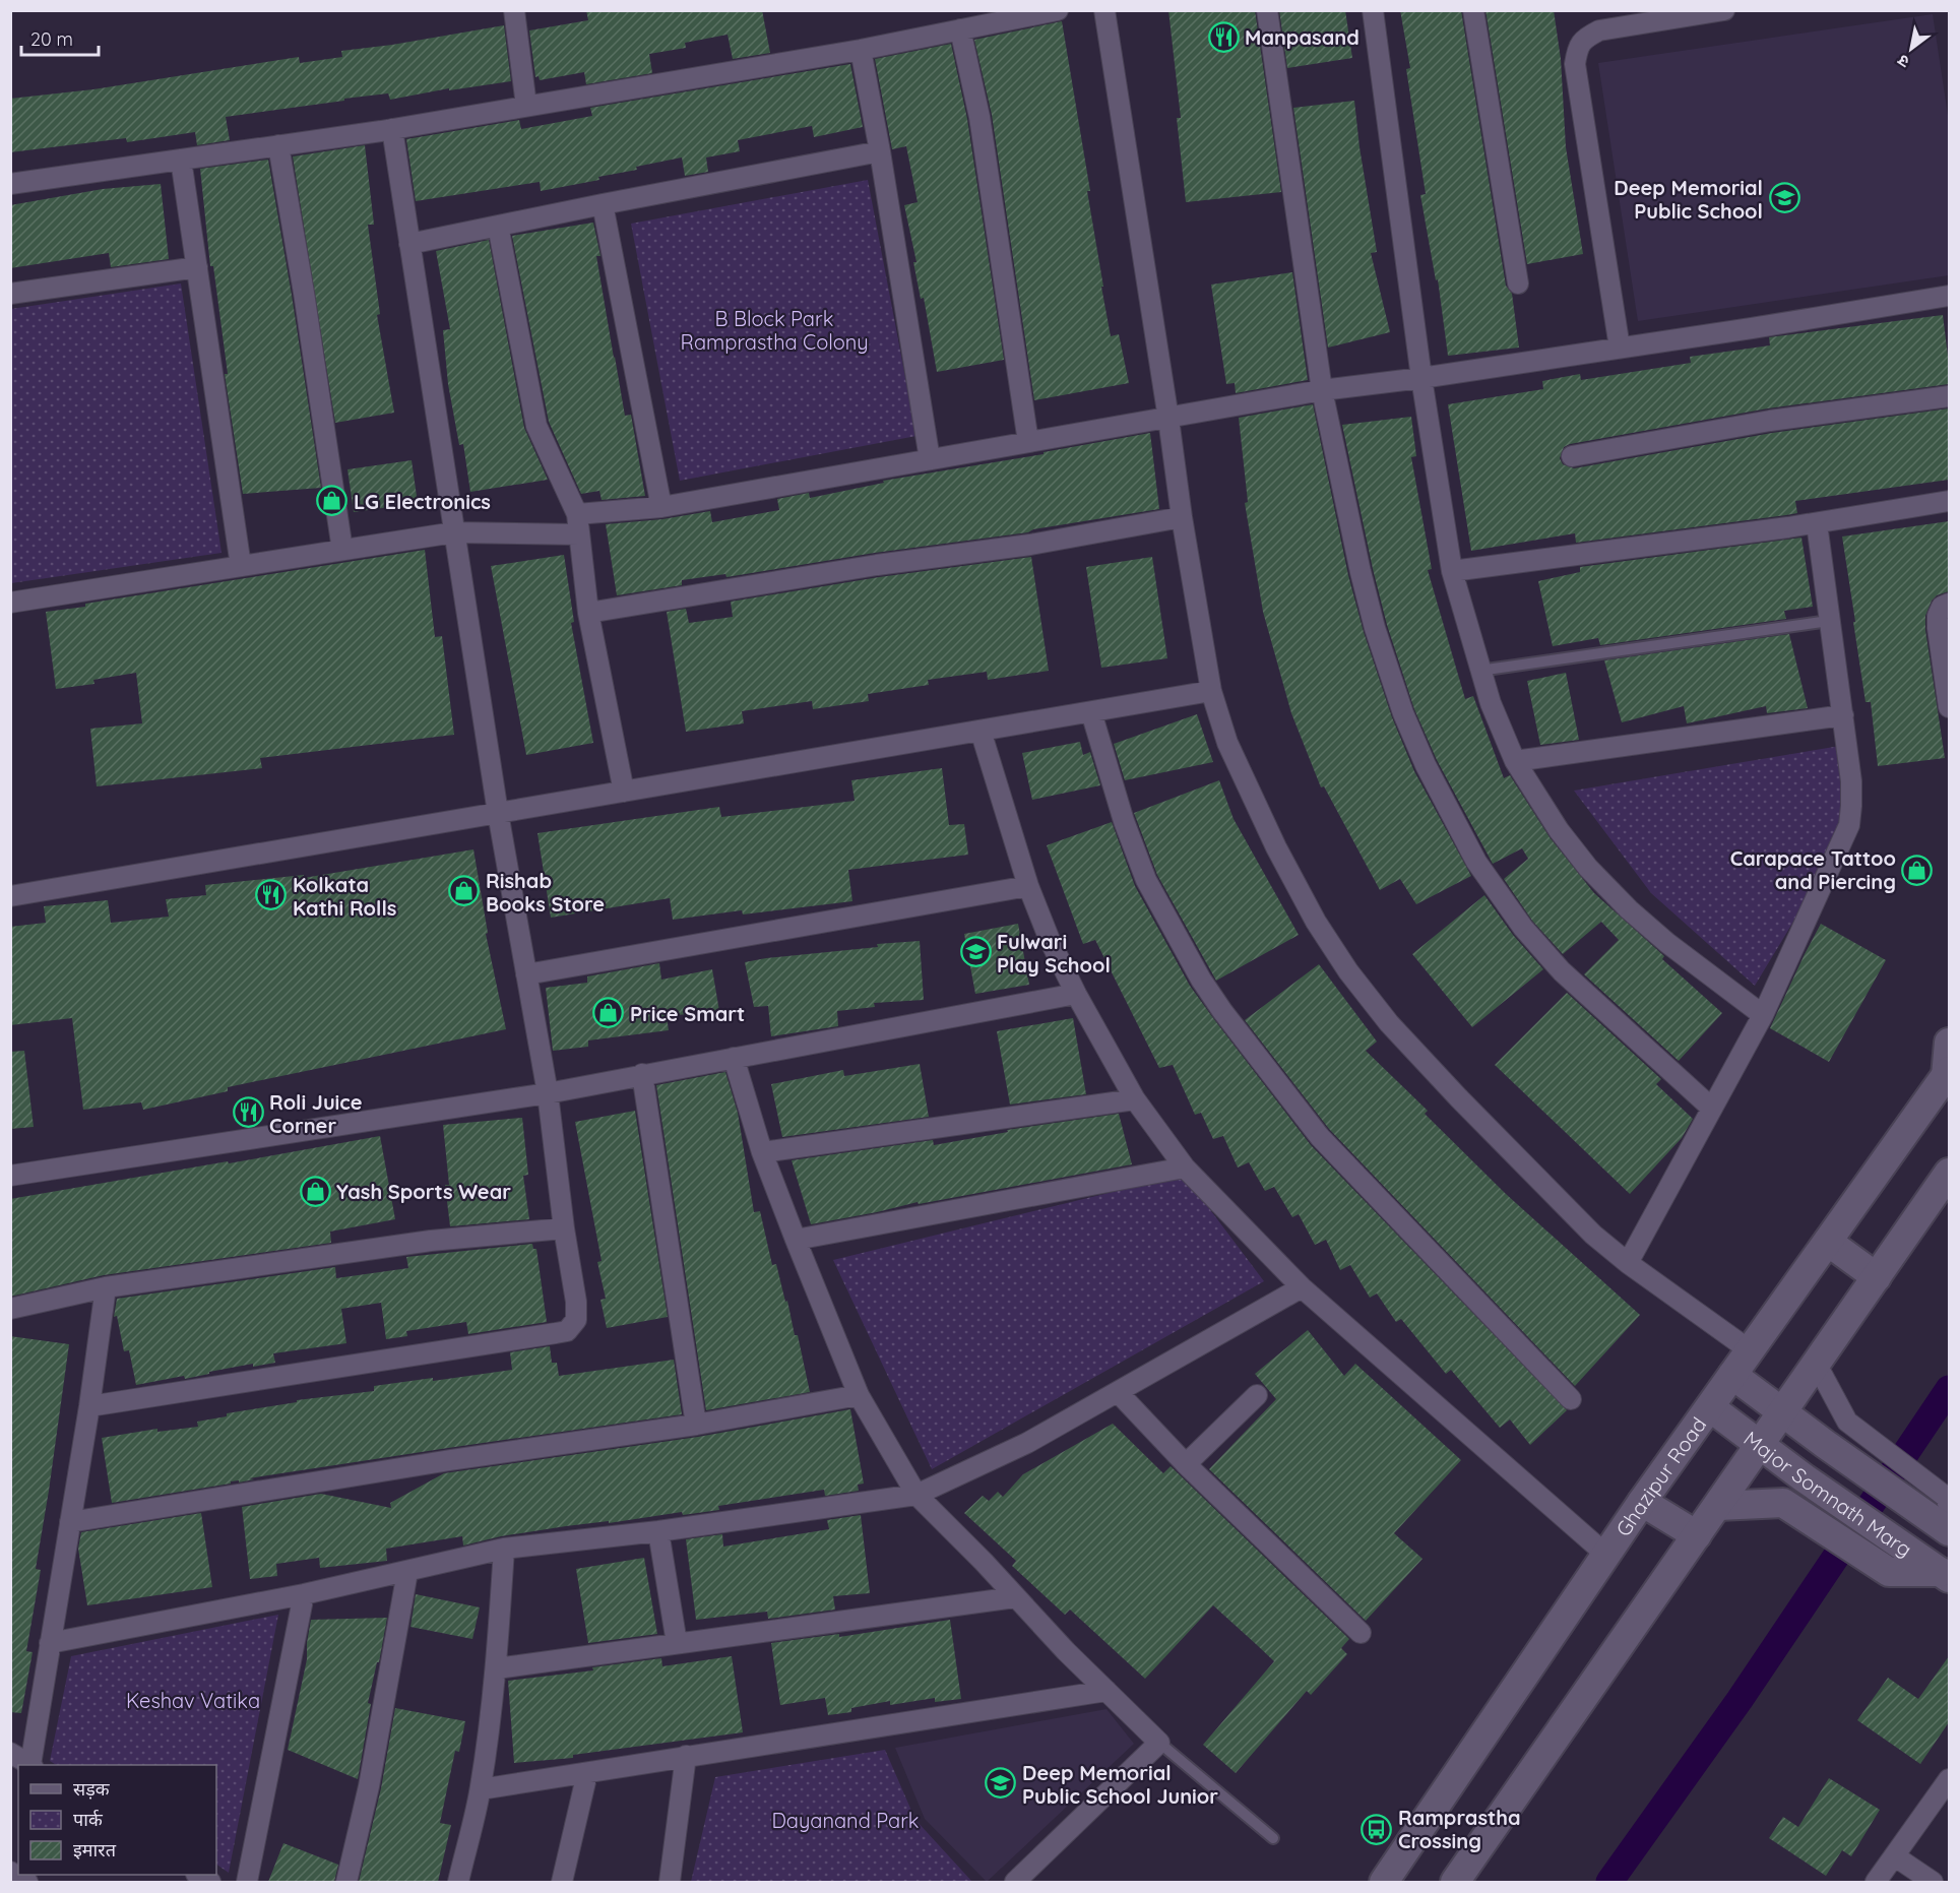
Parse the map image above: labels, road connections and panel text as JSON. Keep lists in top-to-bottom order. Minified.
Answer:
{"streets":{"main road":["Ghazipur Road","Major Somnath Marg"]},"crossings":[["Ghazipur Road","Major Somnath Marg"]],"parks":["B Block Park Ramprastha Colony","Keshav Vatika","Dayanand Park"],"places":{"restaurant":["Manpasand","Kolkata Kathi Rolls","Roli Juice Corner"],"school or university":["Deep Memorial Public School","Fulwari Play School","Deep Memorial Public School Junior"],"shop":["LG Electronics","Carapace Tattoo and Piercing","Rishab Books Store","Price Smart","Yash Sports Wear"],"bus stop":["Ramprastha Crossing"]},"legend":["सड़क","पार्क","इमारत"],"scale_bar":"20 m","north":"bottom left"}
